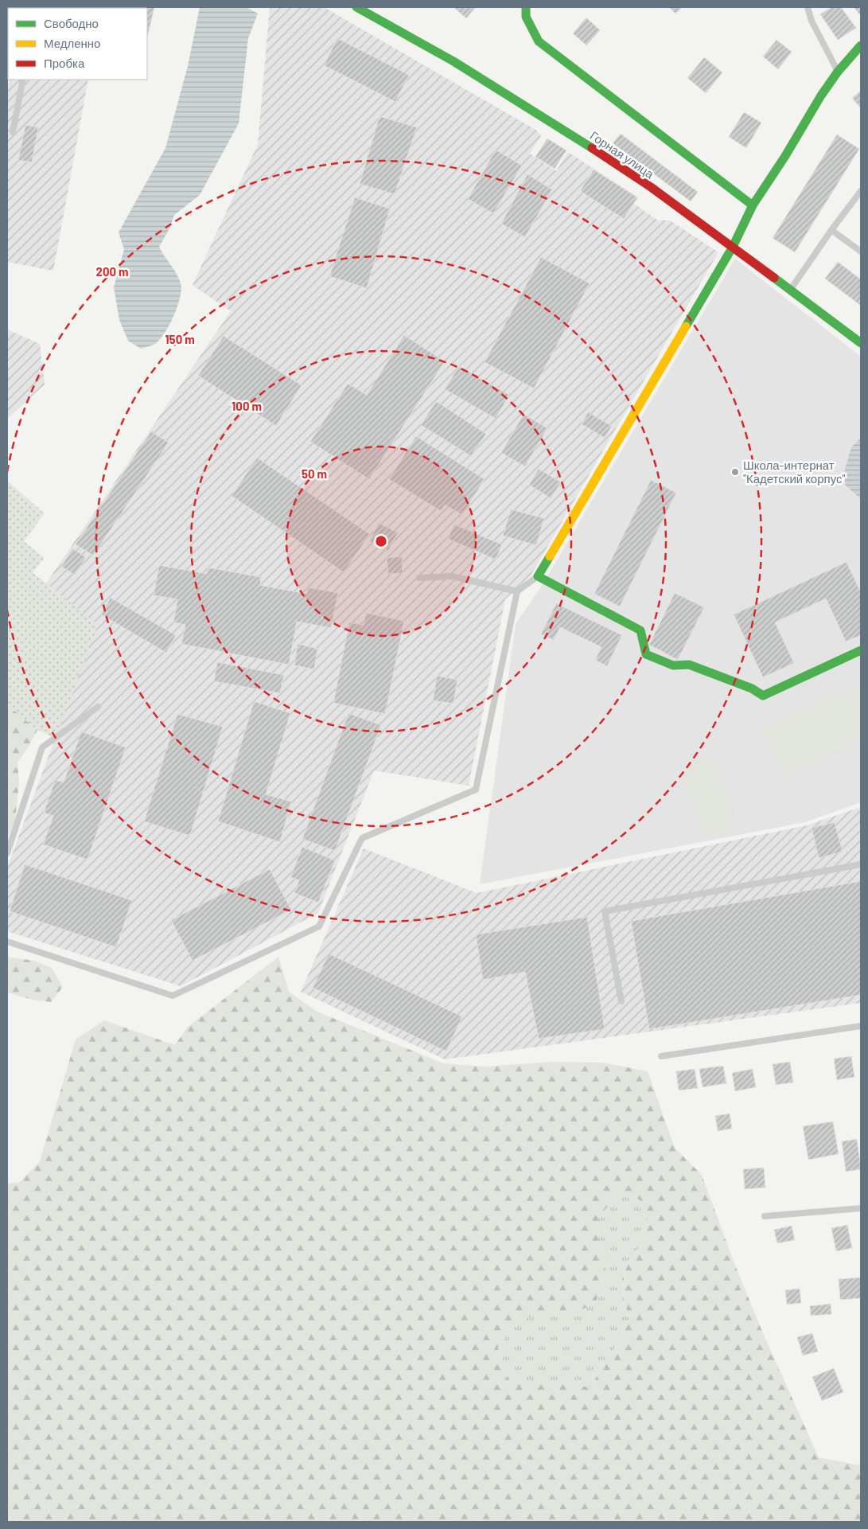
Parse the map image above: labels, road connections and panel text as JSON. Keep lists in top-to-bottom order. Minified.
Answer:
{"streets":{"street":["Горная улица"]},"places":["Школа-интернат \"Кадетский корпус\""],"legend":["Свободно","Медленно","Пробка"],"rings":["200 m","150 m","100 m","50 m"]}
